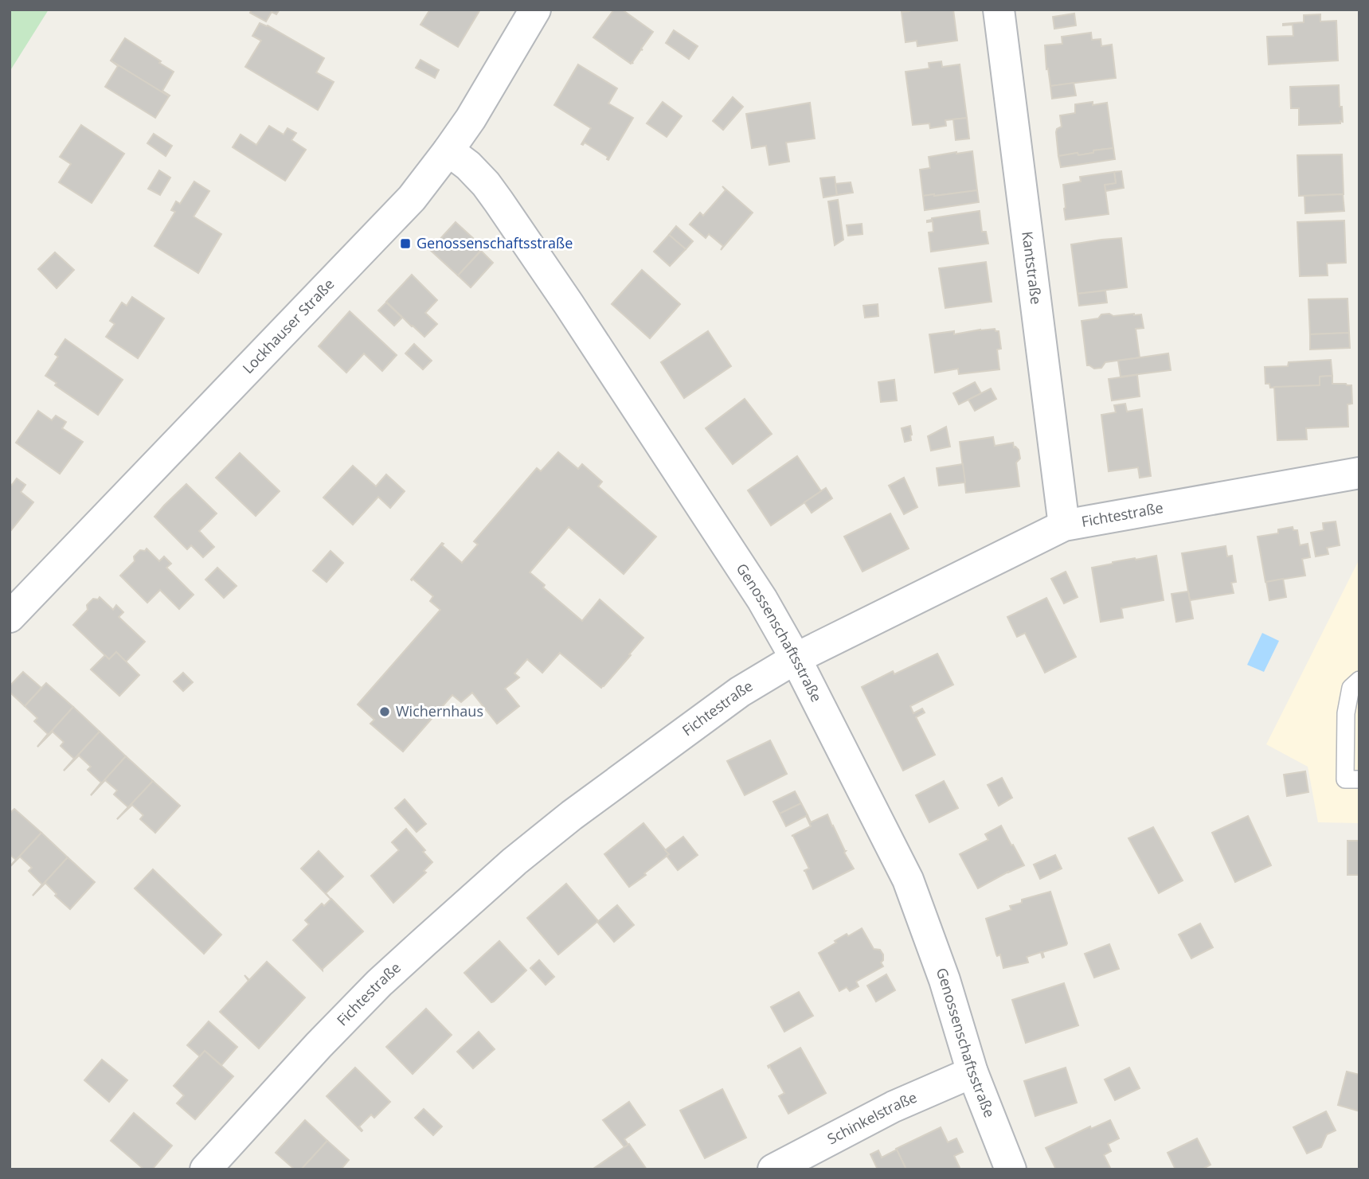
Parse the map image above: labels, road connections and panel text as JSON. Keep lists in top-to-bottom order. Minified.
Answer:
{"streets":{"street":["Kantstraße","Lockhauser Straße","Fichtestraße","Genossenschaftsstraße","Schinkelstraße"]},"crossings":[["Kantstraße","Fichtestraße"],["Lockhauser Straße","Genossenschaftsstraße"],["Fichtestraße","Genossenschaftsstraße"],["Genossenschaftsstraße","Schinkelstraße"]],"places":{"transit":["Genossenschaftsstraße"],"other":["Wichernhaus"]}}
